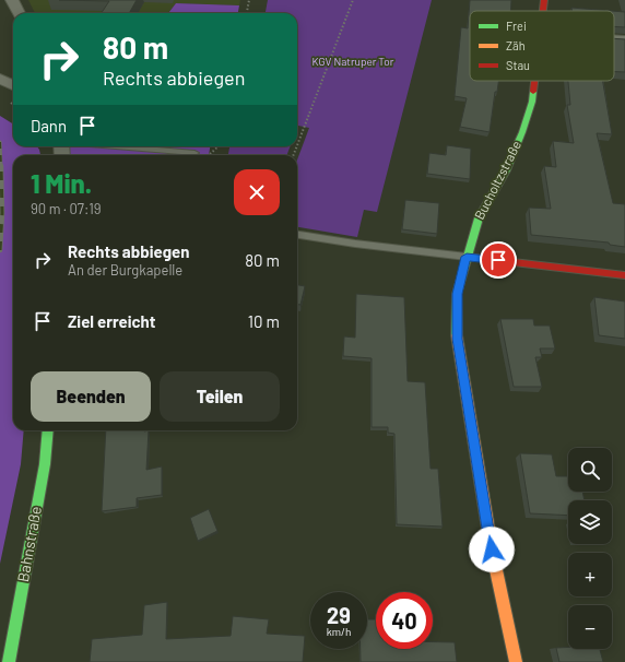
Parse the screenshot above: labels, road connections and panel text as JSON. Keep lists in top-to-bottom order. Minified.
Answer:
{"streets":{"street":["Bucholtzstraße","Bahnstraße"]},"parks":["KGV Natruper Tor"],"legend":["Frei","Zäh","Stau"],"page":{"turn":["80 m","Rechts abbiegen"],"then":"Dann","heading":["1 Min.","90 m · 07:19"],"list":[{"name":"Rechts abbiegen","note":"An der Burgkapelle","value":"80 m"},{"name":"Ziel erreicht","value":"10 m"}],"buttons":["Beenden","Teilen"],"map_buttons":["+","−"],"speed":"29 km/h","limit":"40"}}
